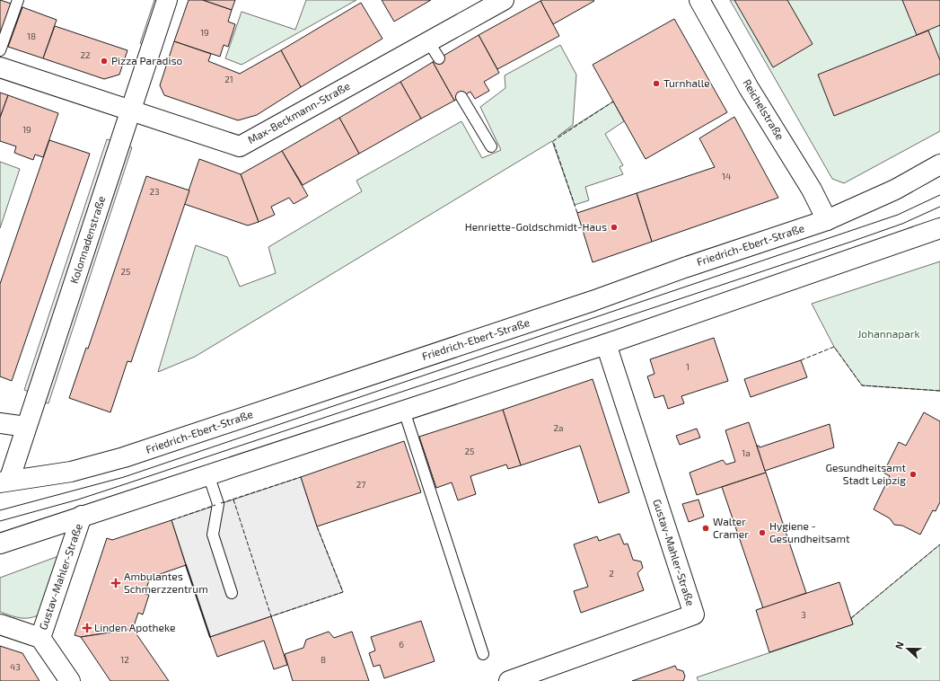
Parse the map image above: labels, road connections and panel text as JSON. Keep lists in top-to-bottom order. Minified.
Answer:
{"streets":{"street":["Reichelstraße","Max-Beckmann-Straße","Kolonnadenstraße","Friedrich-Ebert-Straße","Gustav-Mahler-Straße"]},"crossings":[["Reichelstraße","Friedrich-Ebert-Straße"],["Max-Beckmann-Straße","Kolonnadenstraße"],["Kolonnadenstraße","Friedrich-Ebert-Straße"]],"parks":["Johannapark"],"places":{"other":["Pizza Paradiso","Turnhalle","Henriette-Goldschmidt-Haus","Gesundheitsamt Stadt Leipzig","Walter Cramer","Hygiene - Gesundheitsamt"],"health":["Ambulantes Schmerzzentrum","Linden Apotheke"]},"house_numbers":["19","18","22","21","19","14","23","25","1","2a","25","1a","27","2","3","6","12","8","43"],"north":"left"}
